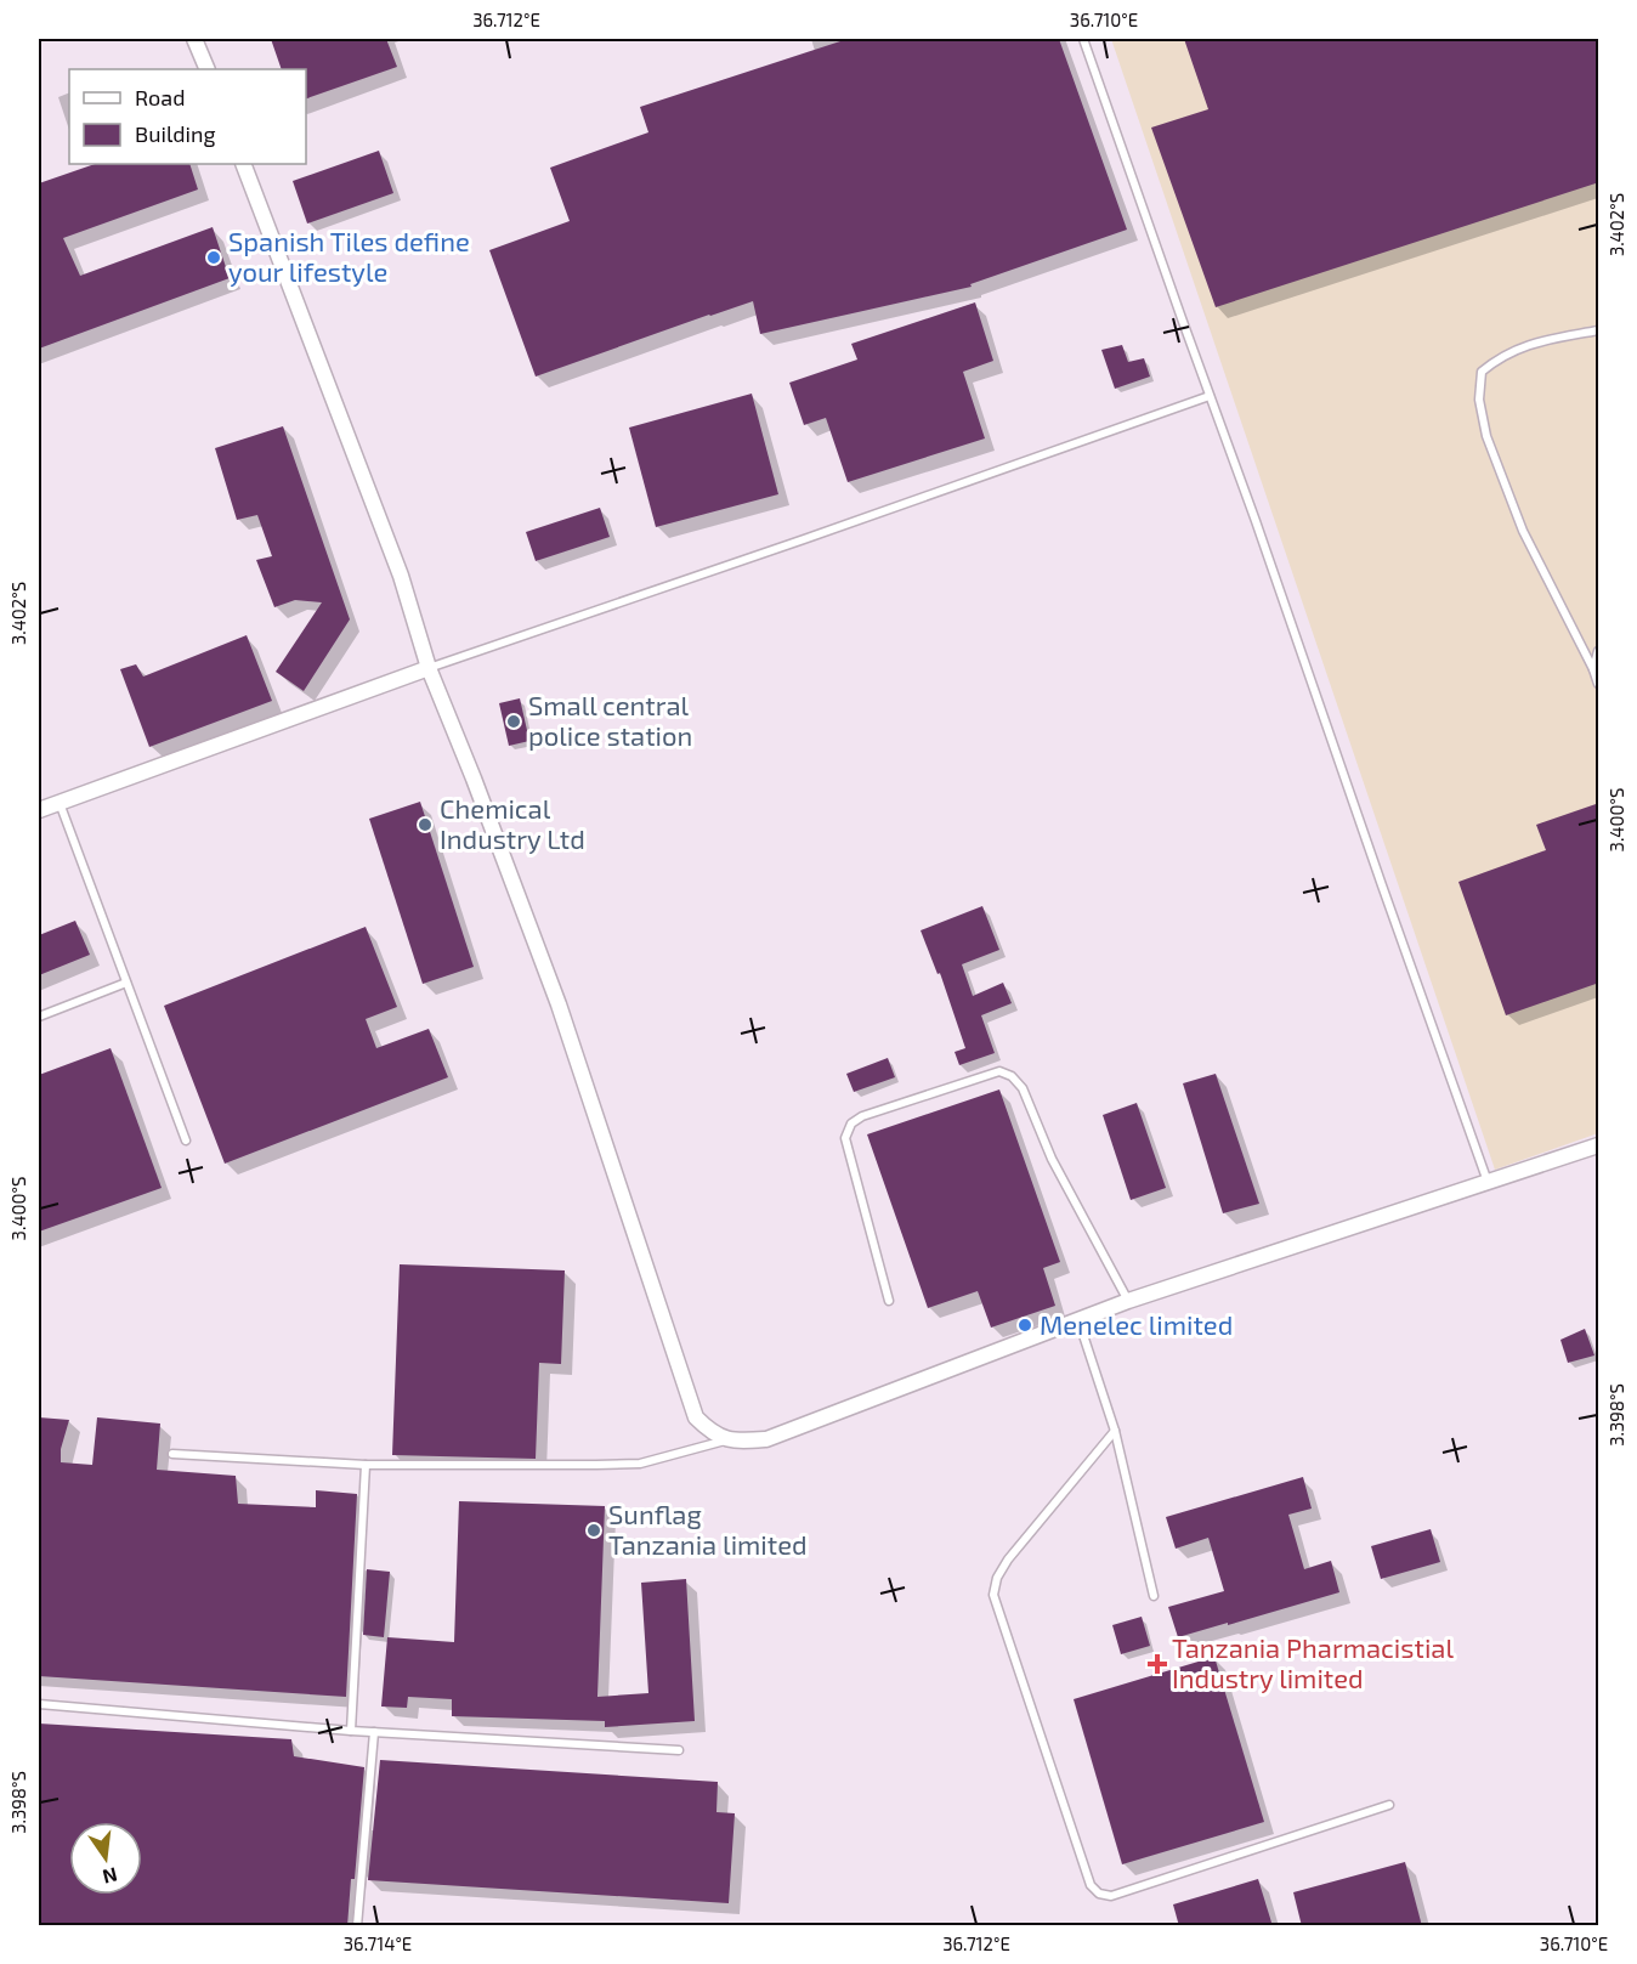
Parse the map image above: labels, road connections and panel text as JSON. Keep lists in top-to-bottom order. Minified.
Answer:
{"places":{"other":["Spanish Tiles define your lifestyle","Small central police station","Chemical Industry Ltd","Menelec limited","Sunflag Tanzania limited"],"health":["Tanzania Pharmacistial Industry limited"]},"legend":["Road","Building"],"north":"bottom","coordinates":["36.712°E","36.710°E","3.402°S","3.400°S","3.398°S","36.714°E"]}
